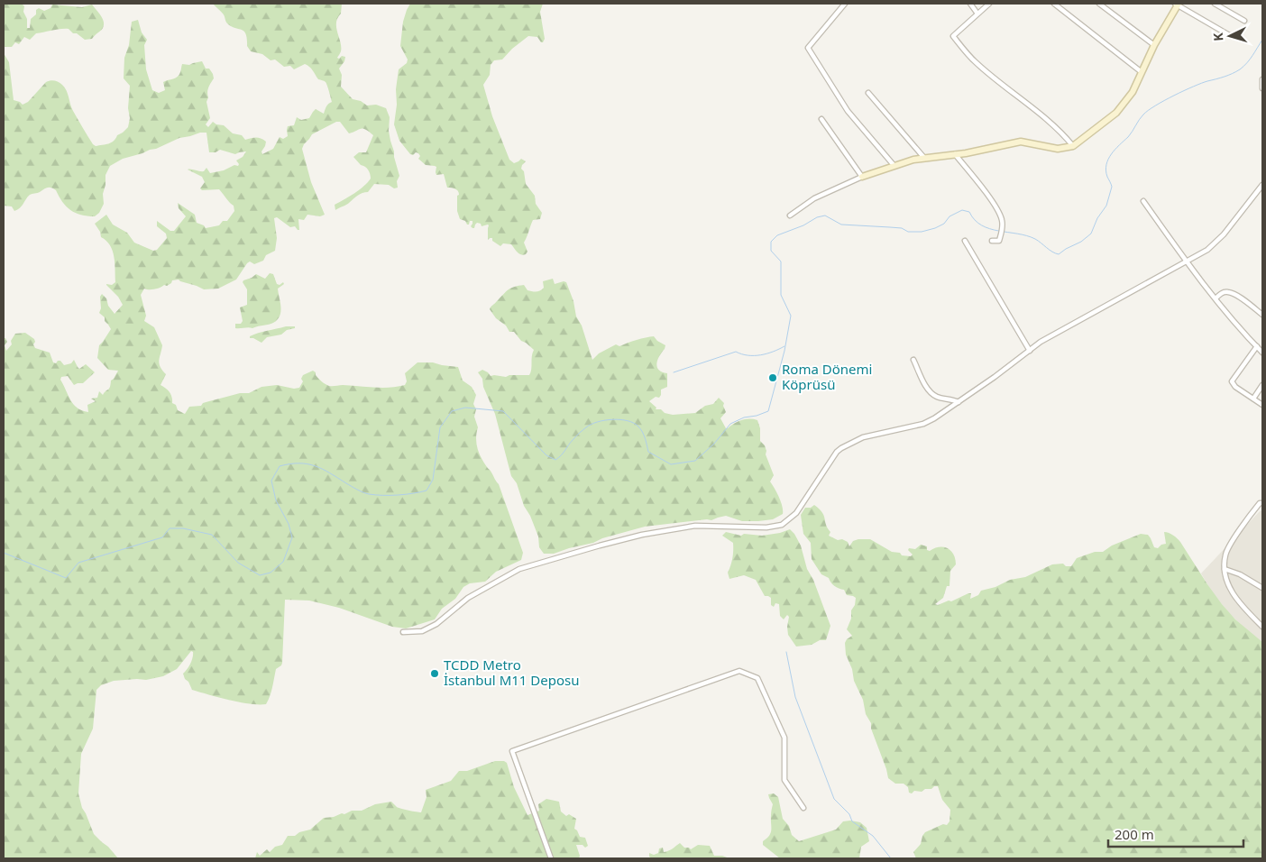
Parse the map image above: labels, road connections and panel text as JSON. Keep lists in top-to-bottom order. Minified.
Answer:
{"places":["Roma Dönemi Köprüsü","TCDD Metro İstanbul M11 Deposu"],"scale_bar":"200 m","north":"left"}
